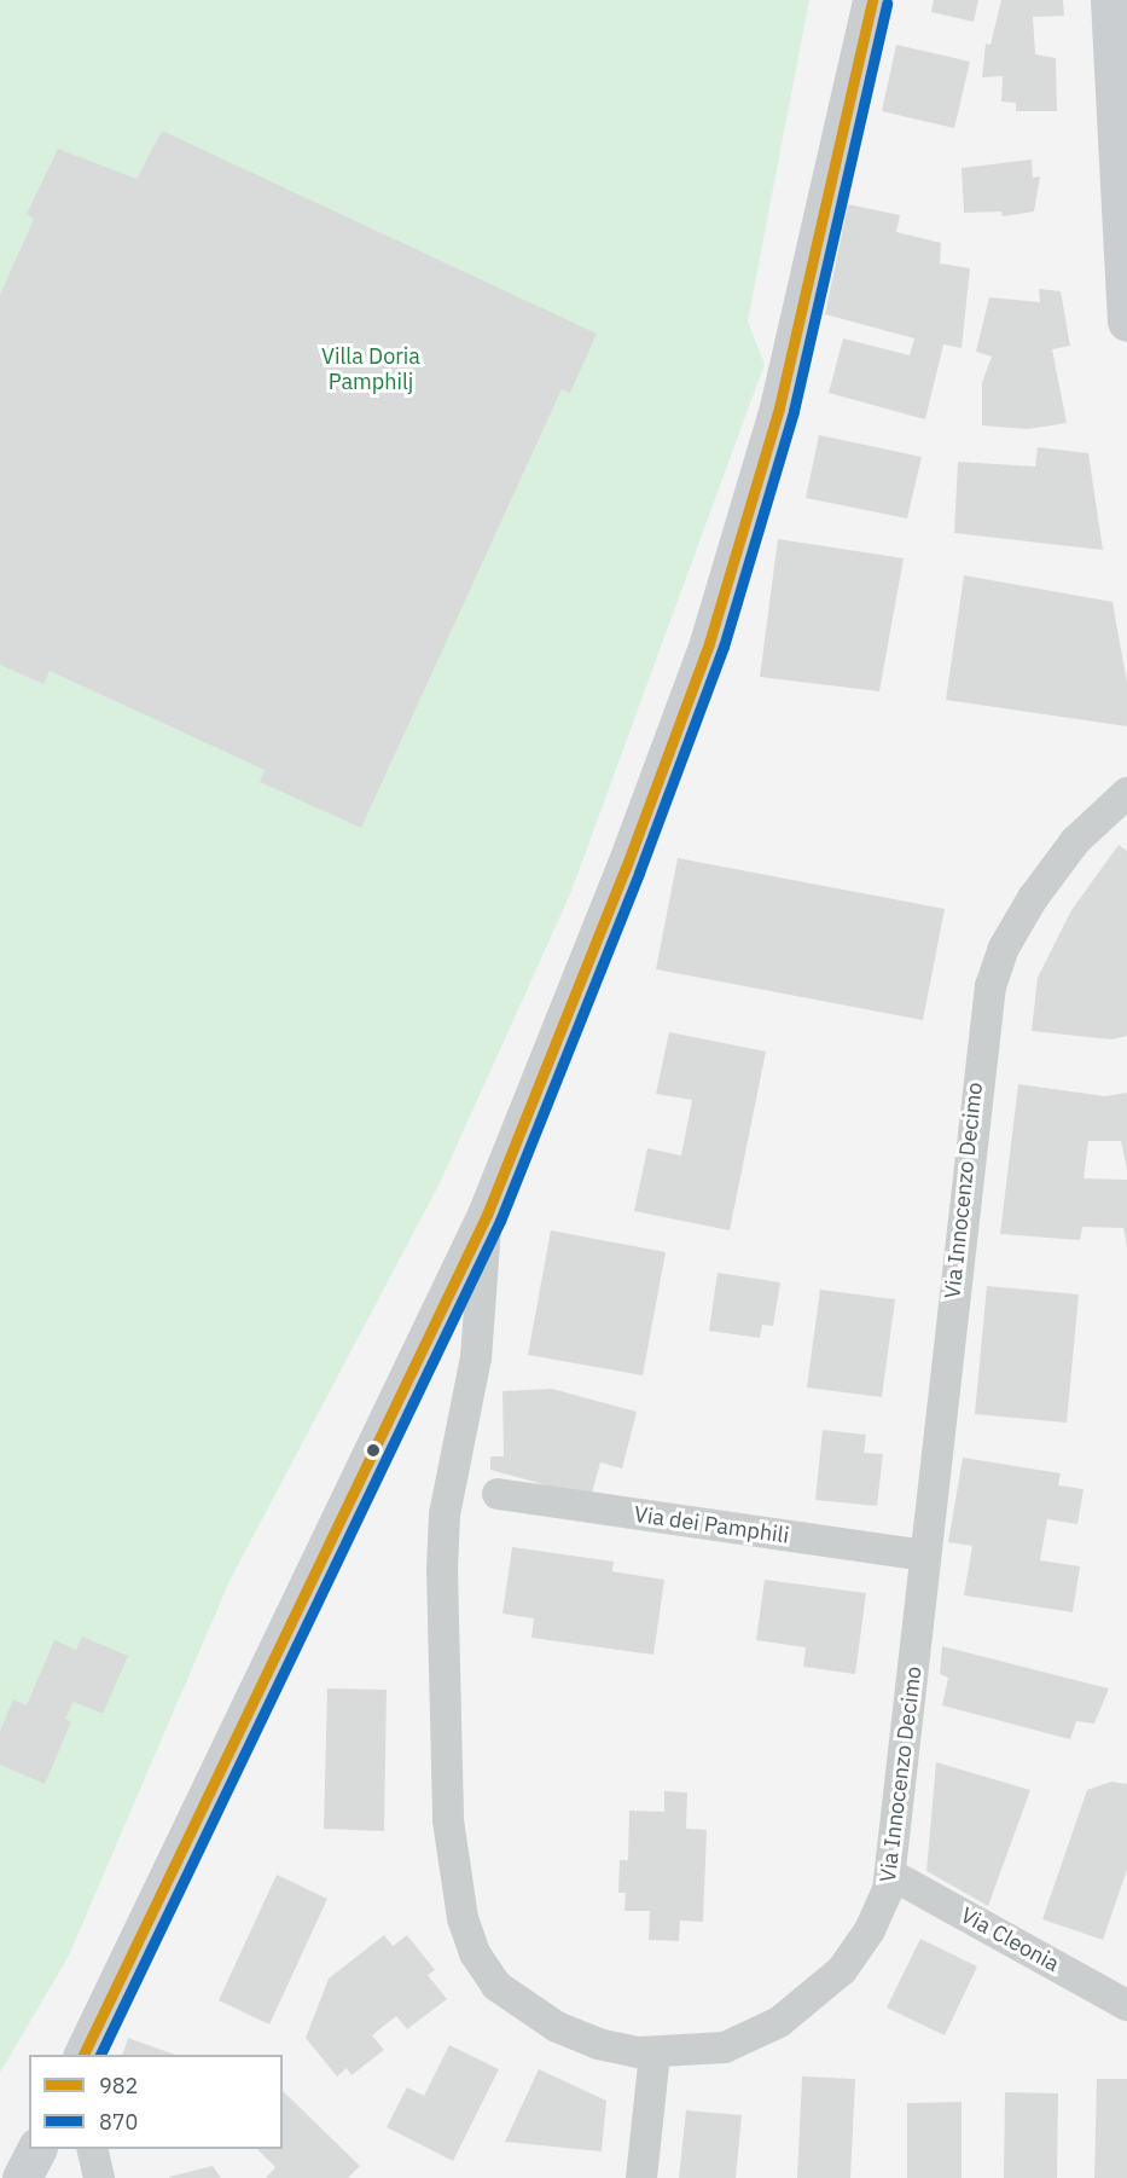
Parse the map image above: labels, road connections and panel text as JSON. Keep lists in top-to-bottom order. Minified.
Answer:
{"streets":{"street":["Via Innocenzo Decimo","Via dei Pamphili","Via Cleonia"]},"crossings":[["Via Innocenzo Decimo","Via dei Pamphili"],["Via Innocenzo Decimo","Via Cleonia"]],"parks":["Villa Doria Pamphilj"],"lines":["transit line 982","transit line 870"],"legend":["982","870"]}
